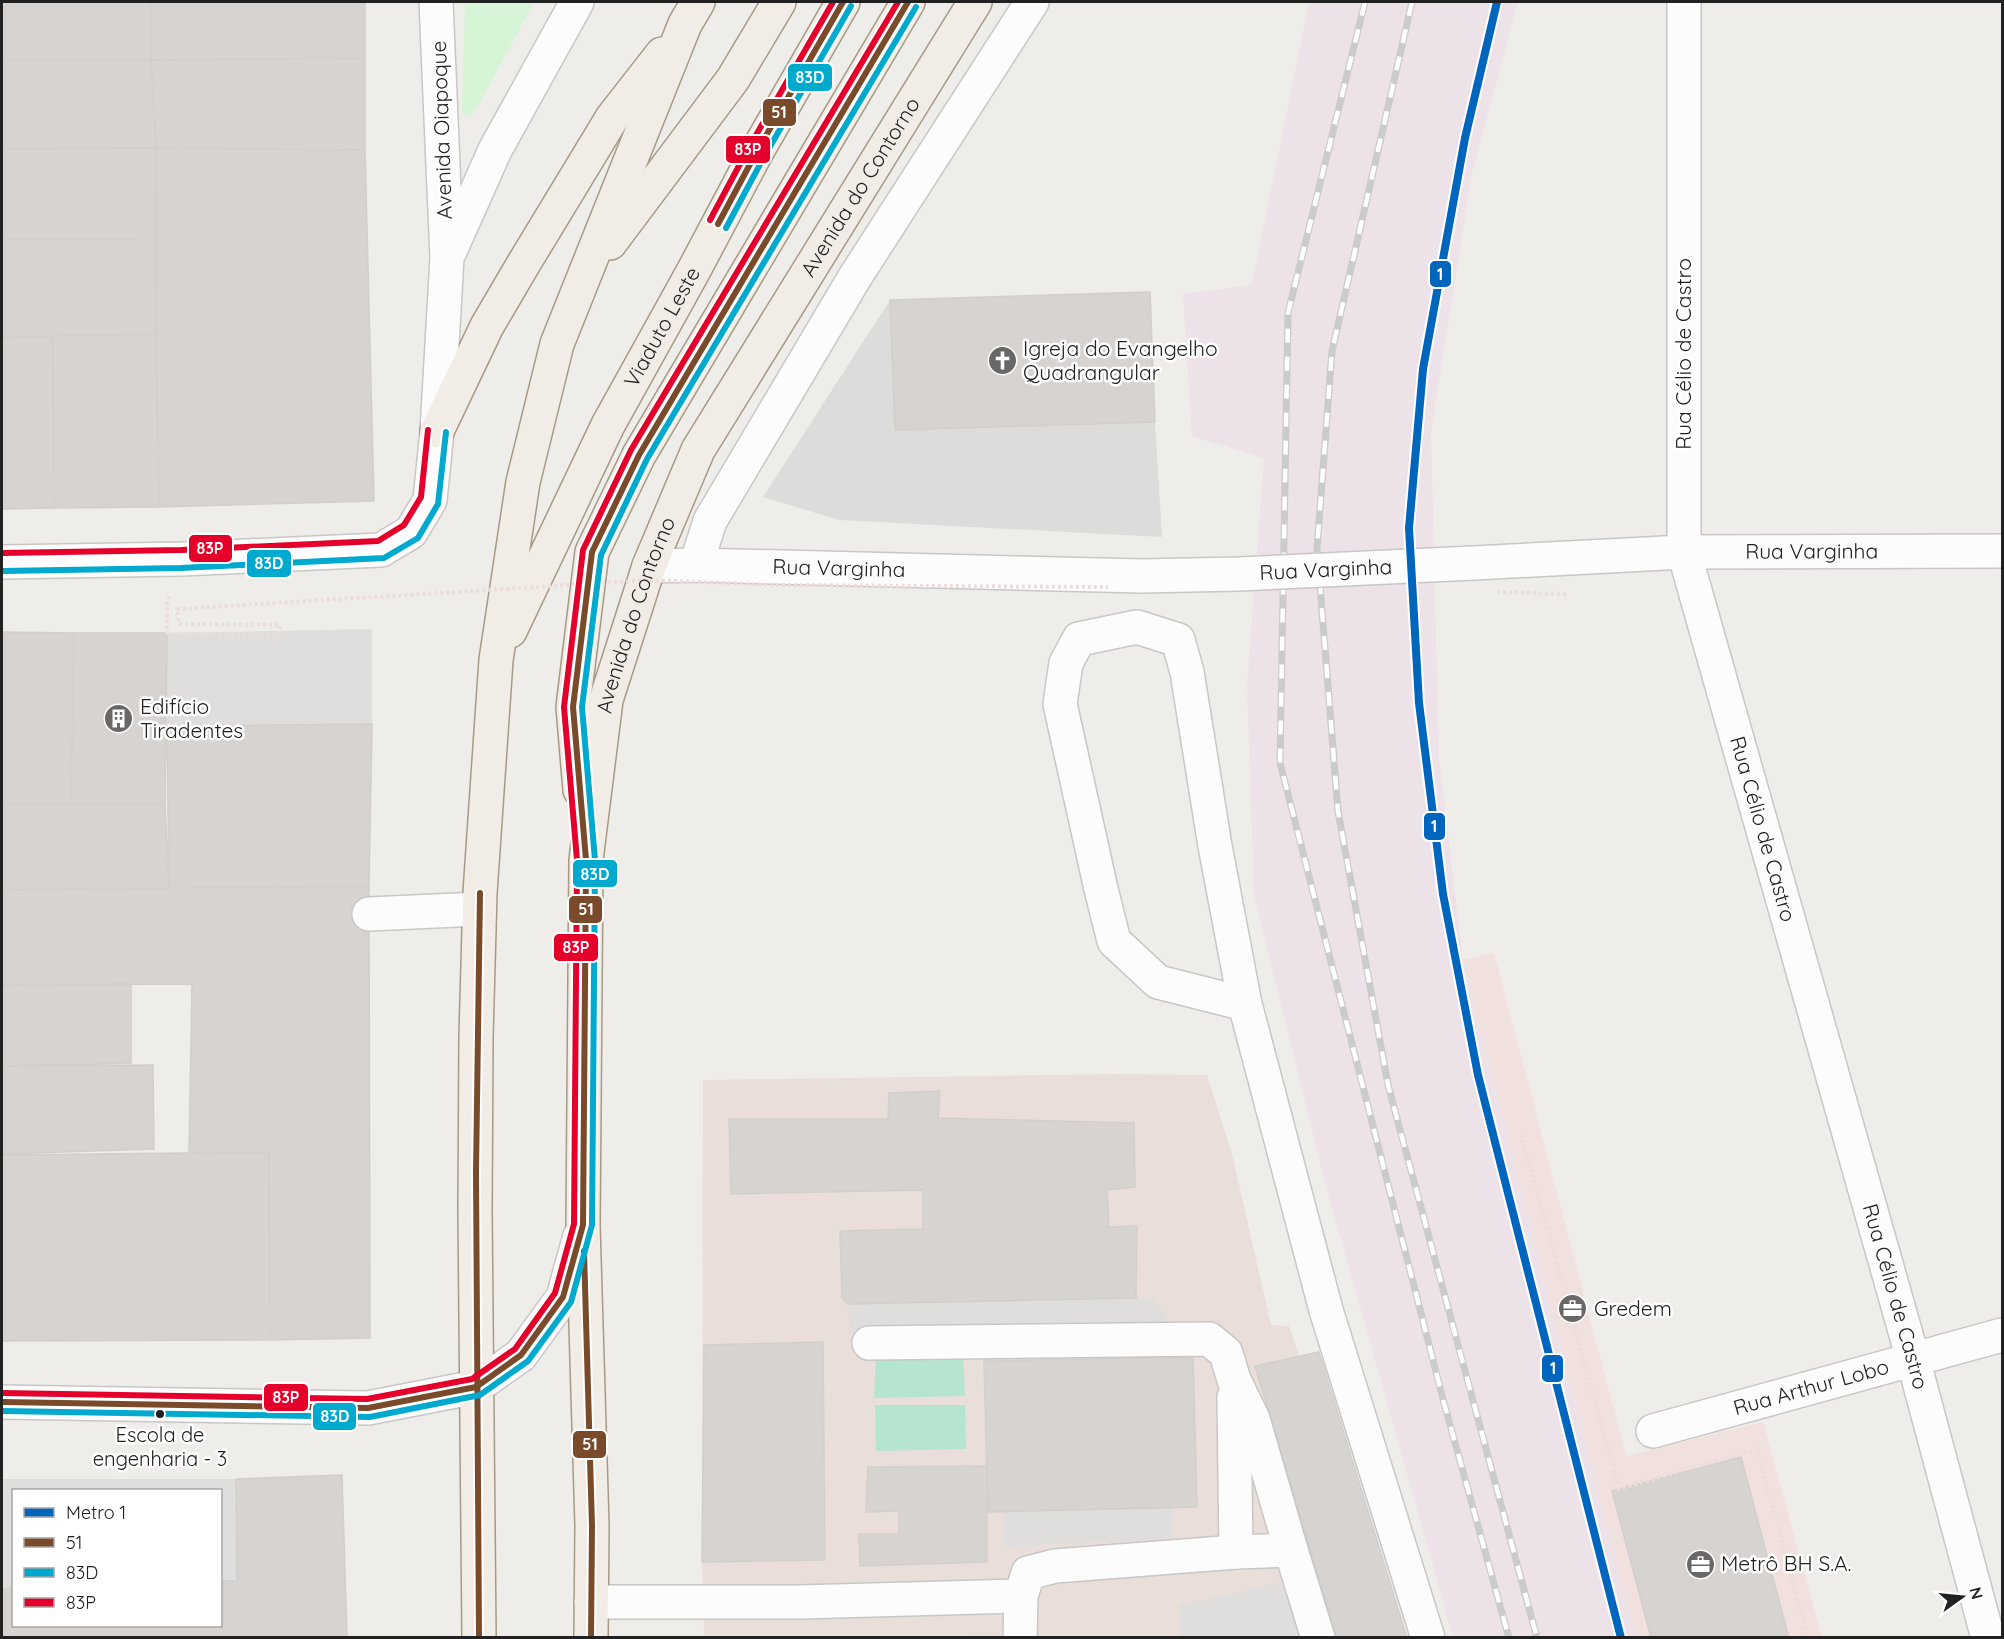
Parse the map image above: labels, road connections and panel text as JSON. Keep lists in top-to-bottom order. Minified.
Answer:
{"streets":{"main road":["Avenida do Contorno","Viaduto Leste"],"street":["Avenida Oiapoque","Rua Célio de Castro","Rua Varginha","Rua Arthur Lobo"]},"crossings":[["Avenida do Contorno","Viaduto Leste"],["Avenida do Contorno","Rua Varginha"],["Rua Célio de Castro","Rua Varginha"],["Rua Célio de Castro","Rua Arthur Lobo"]],"places":{"church":["Igreja do Evangelho Quadrangular"],"building":["Edifício Tiradentes"],"office":["Gredem","Metrô BH S.A."],"other":["Escola de engenharia - 3"]},"lines":["metro line 1","transit line 51","transit line 83P","transit line 83D"],"legend":["Metro 1","51","83D","83P"],"north":"right"}
